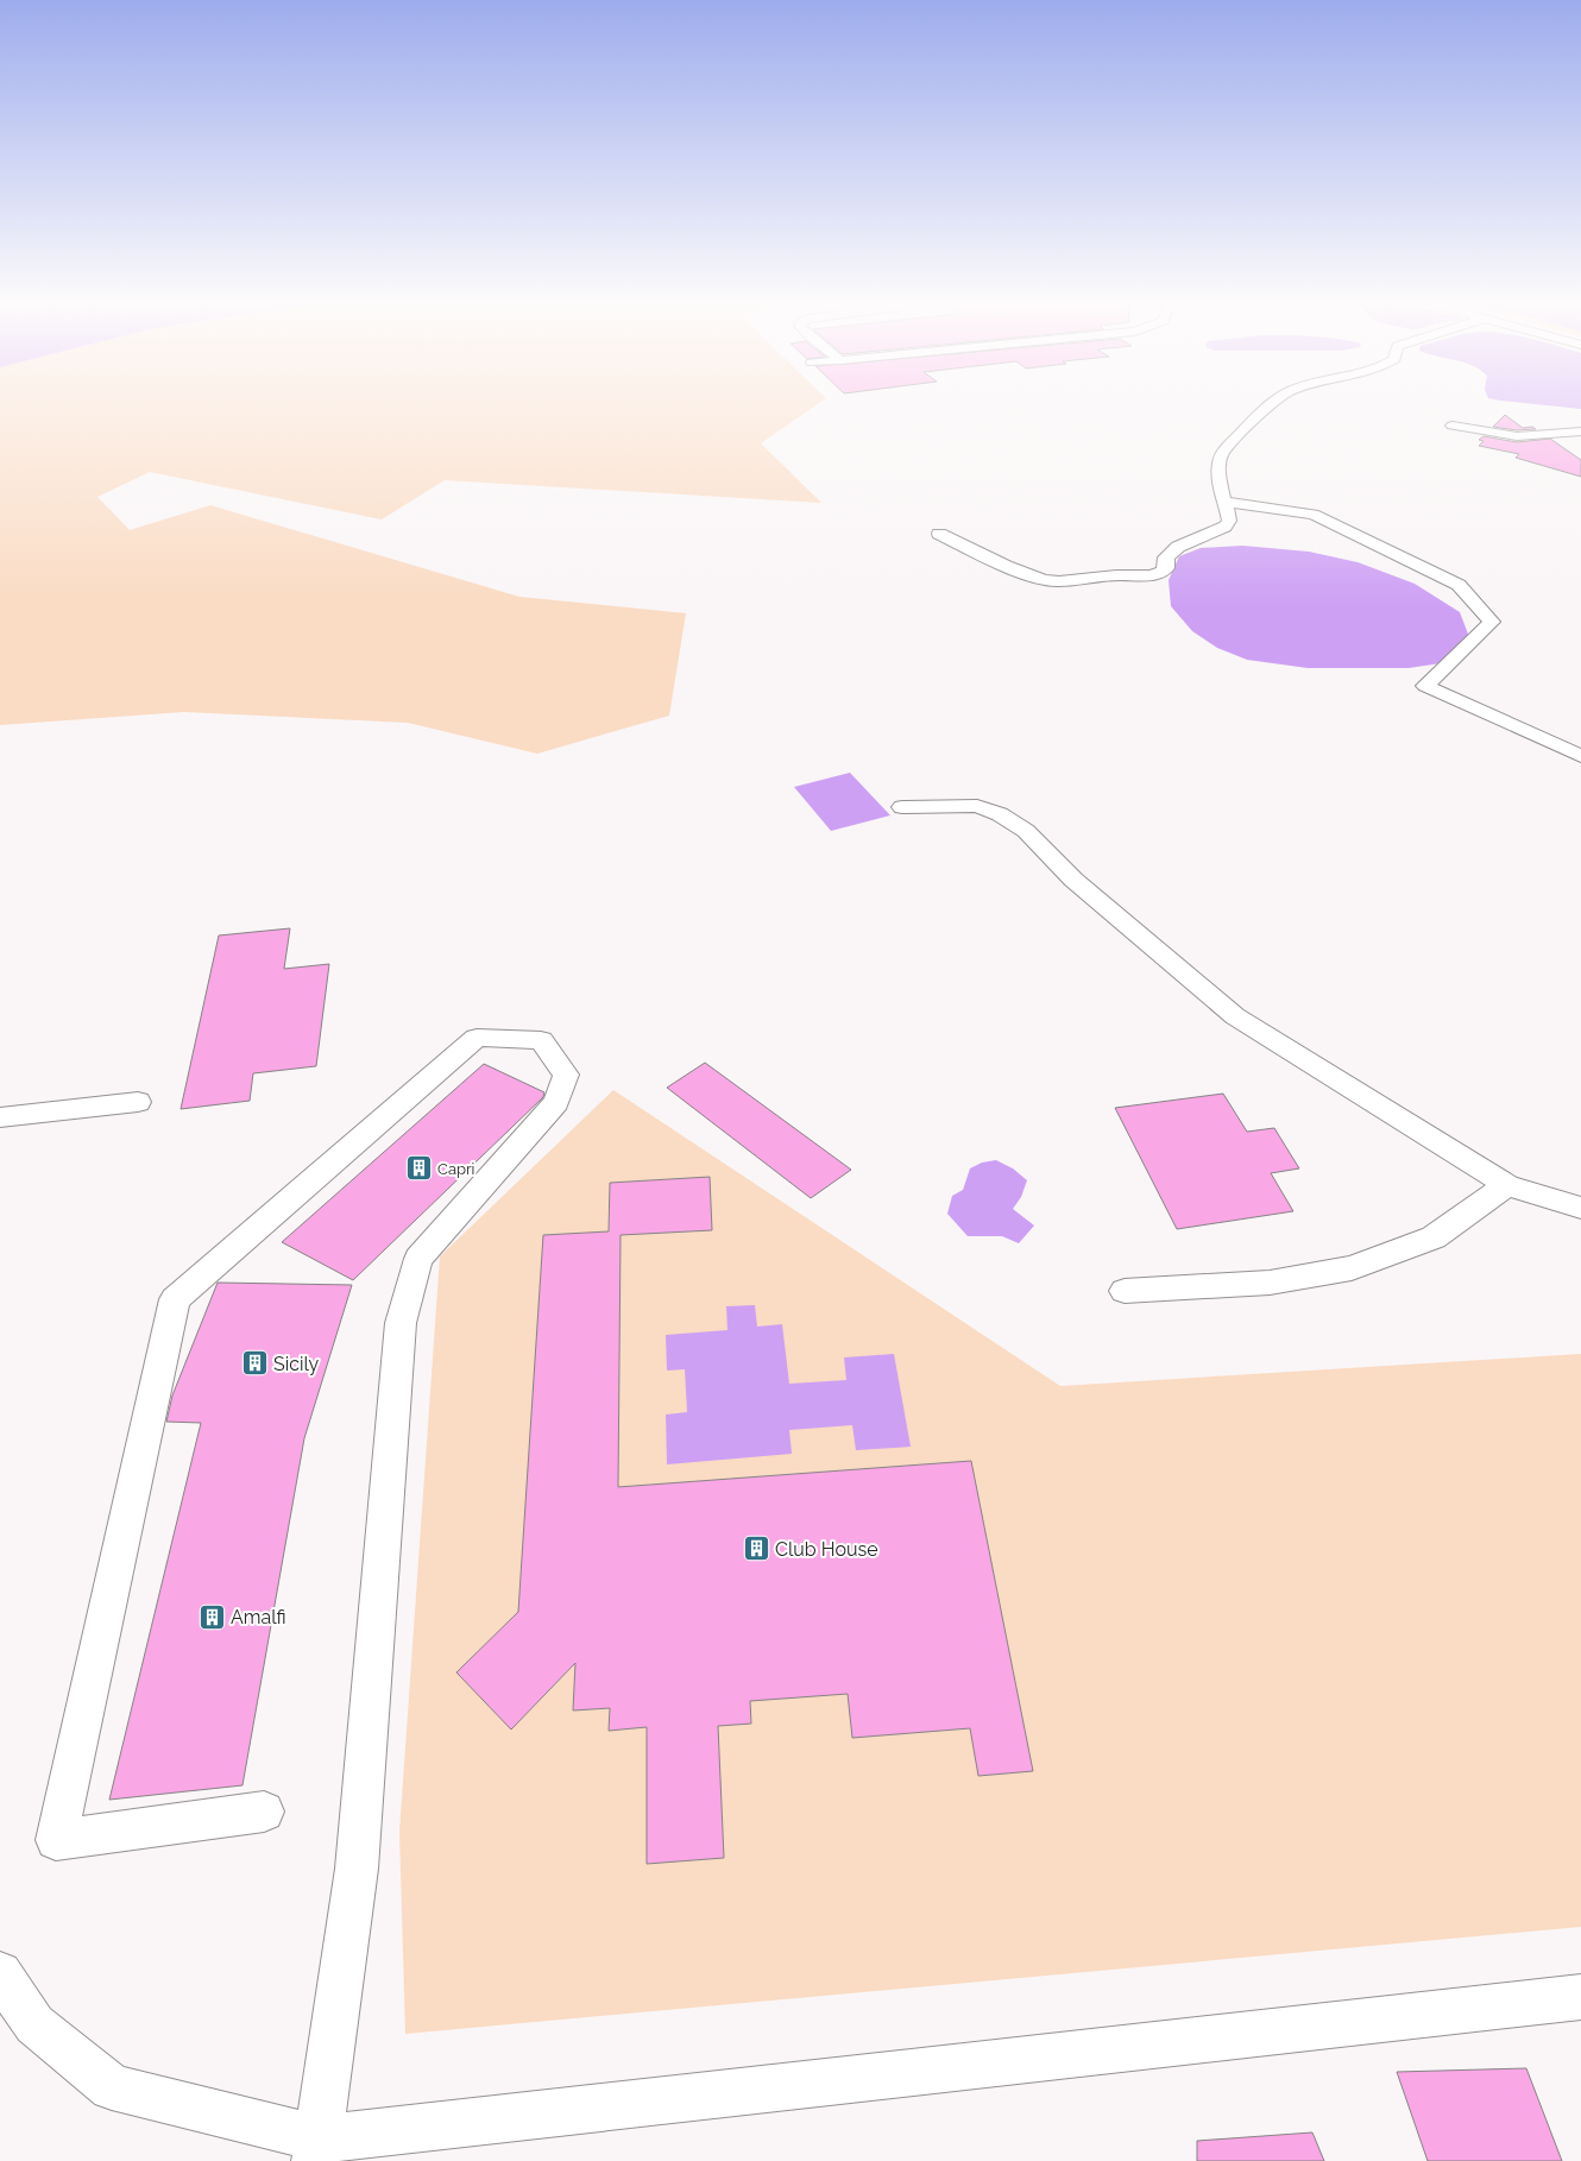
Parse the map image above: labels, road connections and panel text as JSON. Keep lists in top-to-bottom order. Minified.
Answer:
{"places":{"building":["Capri","Sicily","Club House","Amalfi"]}}
